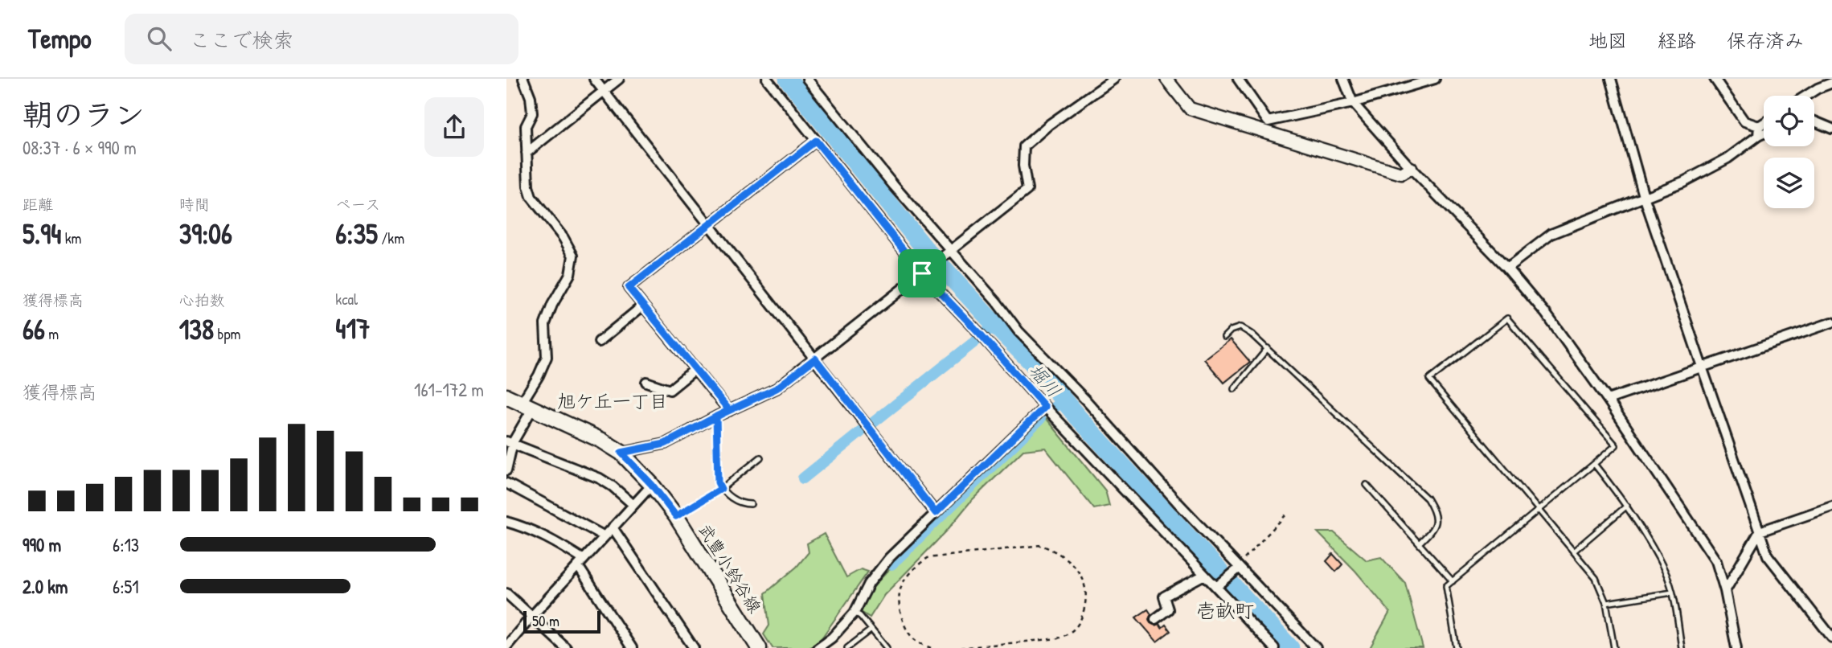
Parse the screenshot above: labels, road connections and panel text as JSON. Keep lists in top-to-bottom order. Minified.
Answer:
{"streets":{"main road":["武豊小鈴谷線"]},"districts":["旭ケ丘一丁目","壱畝町"],"water":["堀川"],"scale_bar":"50 m","page":{"header":"Tempo","search":"ここで検索","nav":["地図","経路","保存済み"],"heading":["朝のラン","08:37 · 6 × 990 m"],"stats":[["距離","5.94 km"],["時間","39:06"],["ペース","6:35 /km"],["獲得標高","66 m"],["心拍数","138 bpm"],["kcal","417"]],"chart":["獲得標高","161–172 m"],"list":[{"name":"990 m","note":"6:13"},{"name":"2.0 km","note":"6:51"}],"scale":"50 m"}}
